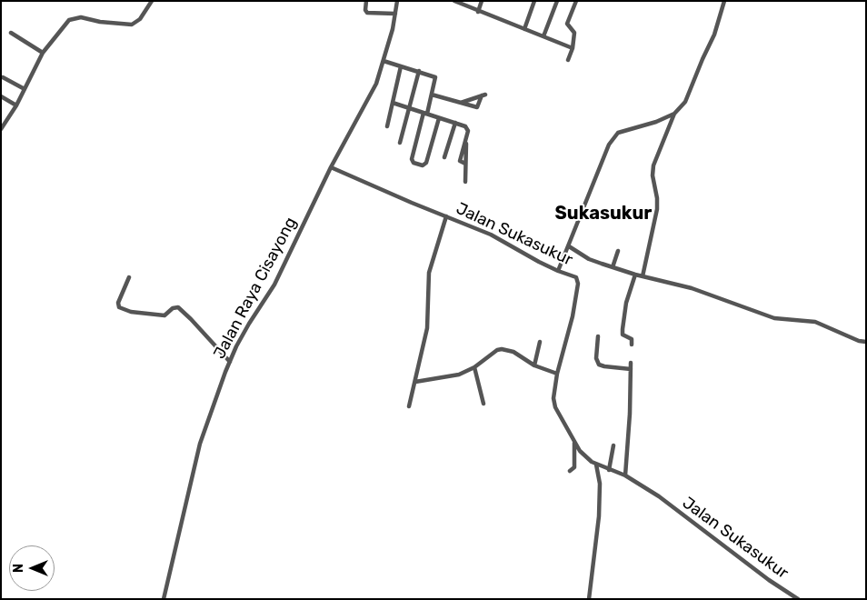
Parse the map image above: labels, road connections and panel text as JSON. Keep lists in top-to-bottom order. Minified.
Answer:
{"streets":{"street":["Jalan Sukasukur","Jalan Raya Cisayong"]},"crossings":[["Jalan Sukasukur","Jalan Raya Cisayong"]],"districts":["Sukasukur"],"north":"left"}
